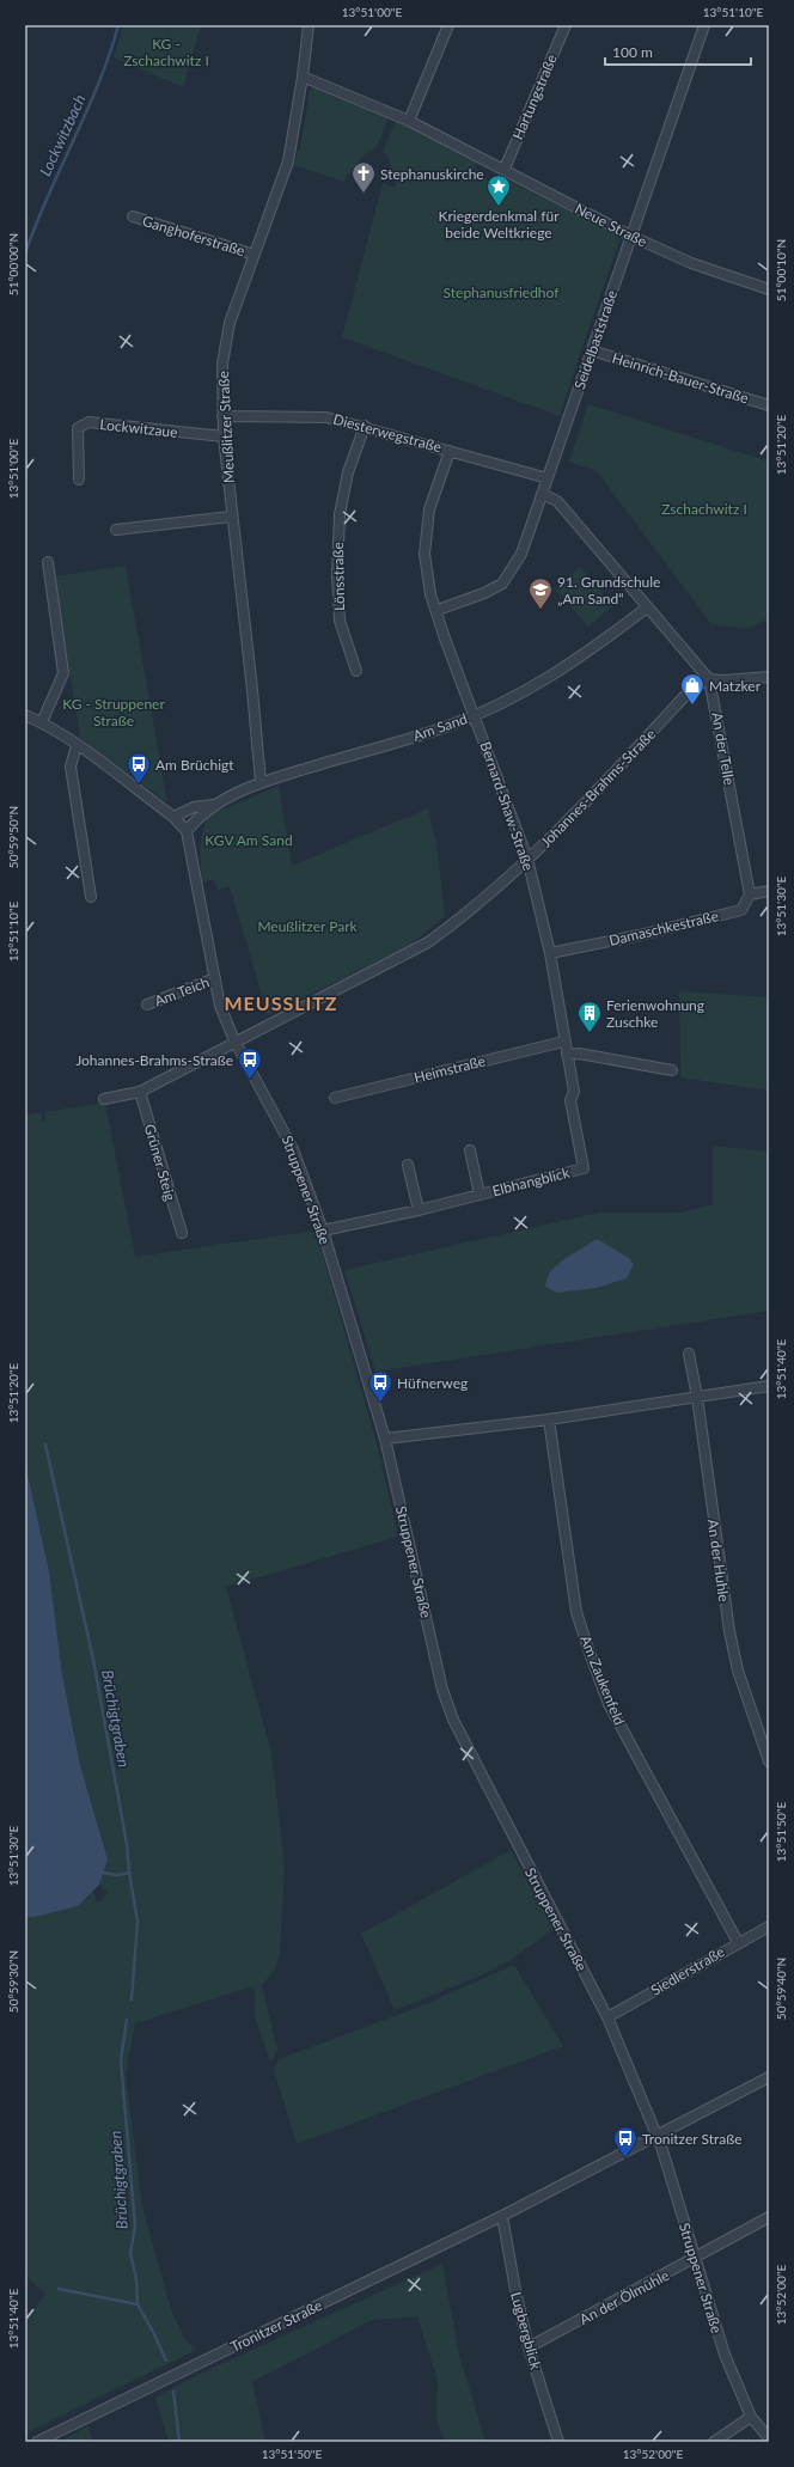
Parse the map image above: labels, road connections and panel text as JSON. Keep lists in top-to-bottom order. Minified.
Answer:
{"streets":{"street":["Hartungstraße","Neue Straße","Ganghoferstraße","Seidelbaststraße","Heinrich-Bauer-Straße","Meußlitzer Straße","Lockwitzaue","Diesterwegstraße","Lönsstraße","Am Sand","An der Telle","Johannes-Brahms-Straße","Bernard-Shaw-Straße","Damaschkestraße","Am Teich","Heimstraße","Grüner Steig","Elbhangblick","Struppener Straße","An der Huhle","Am Zaukenfeld","Siedlerstraße","An der Ölmühle","Tronitzer Straße","Lugbergblick"]},"crossings":[["Hartungstraße","Neue Straße"],["Neue Straße","Seidelbaststraße"],["Neue Straße","Meußlitzer Straße"],["Ganghoferstraße","Meußlitzer Straße"],["Seidelbaststraße","Heinrich-Bauer-Straße"],["Seidelbaststraße","Diesterwegstraße"],["Seidelbaststraße","Bernard-Shaw-Straße"],["Meußlitzer Straße","Lockwitzaue"],["Meußlitzer Straße","Diesterwegstraße"],["Meußlitzer Straße","Am Sand"],["Diesterwegstraße","Lönsstraße"],["Diesterwegstraße","Bernard-Shaw-Straße"],["Am Sand","Bernard-Shaw-Straße"],["Am Sand","Struppener Straße"],["An der Telle","Johannes-Brahms-Straße"],["An der Telle","Damaschkestraße"],["Johannes-Brahms-Straße","Bernard-Shaw-Straße"],["Johannes-Brahms-Straße","Grüner Steig"],["Johannes-Brahms-Straße","Struppener Straße"],["Bernard-Shaw-Straße","Damaschkestraße"],["Bernard-Shaw-Straße","Heimstraße"],["Bernard-Shaw-Straße","Elbhangblick"],["Am Teich","Struppener Straße"],["Elbhangblick","Struppener Straße"],["Struppener Straße","Siedlerstraße"],["Struppener Straße","An der Ölmühle"],["Struppener Straße","Tronitzer Straße"],["Am Zaukenfeld","Siedlerstraße"],["An der Ölmühle","Lugbergblick"],["Tronitzer Straße","Lugbergblick"]],"districts":["MEUSSLITZ"],"water":["Lockwitzbach","Brüchigtgraben"],"parks":["KG - Zschachwitz I","Stephanusfriedhof","Zschachwitz I","KG - Struppener Straße","KGV Am Sand","Meußlitzer Park"],"places":{"church":["Stephanuskirche"],"place":["Kriegerdenkmal für beide Weltkriege"],"school or university":["91. Grundschule „Am Sand“"],"shop":["Matzker"],"bus stop":["Am Brüchigt","Johannes-Brahms-Straße","Hüfnerweg","Tronitzer Straße"],"building":["Ferienwohnung Zuschke"]},"scale_bar":"100 m","coordinates":["13°51'00\"E","13°51'10\"E","51°00'00\"N","51°00'10\"N","13°51'20\"E","50°59'50\"N","13°51'30\"E","13°51'40\"E","13°51'50\"E","50°59'30\"N","50°59'40\"N","13°52'00\"E"]}
